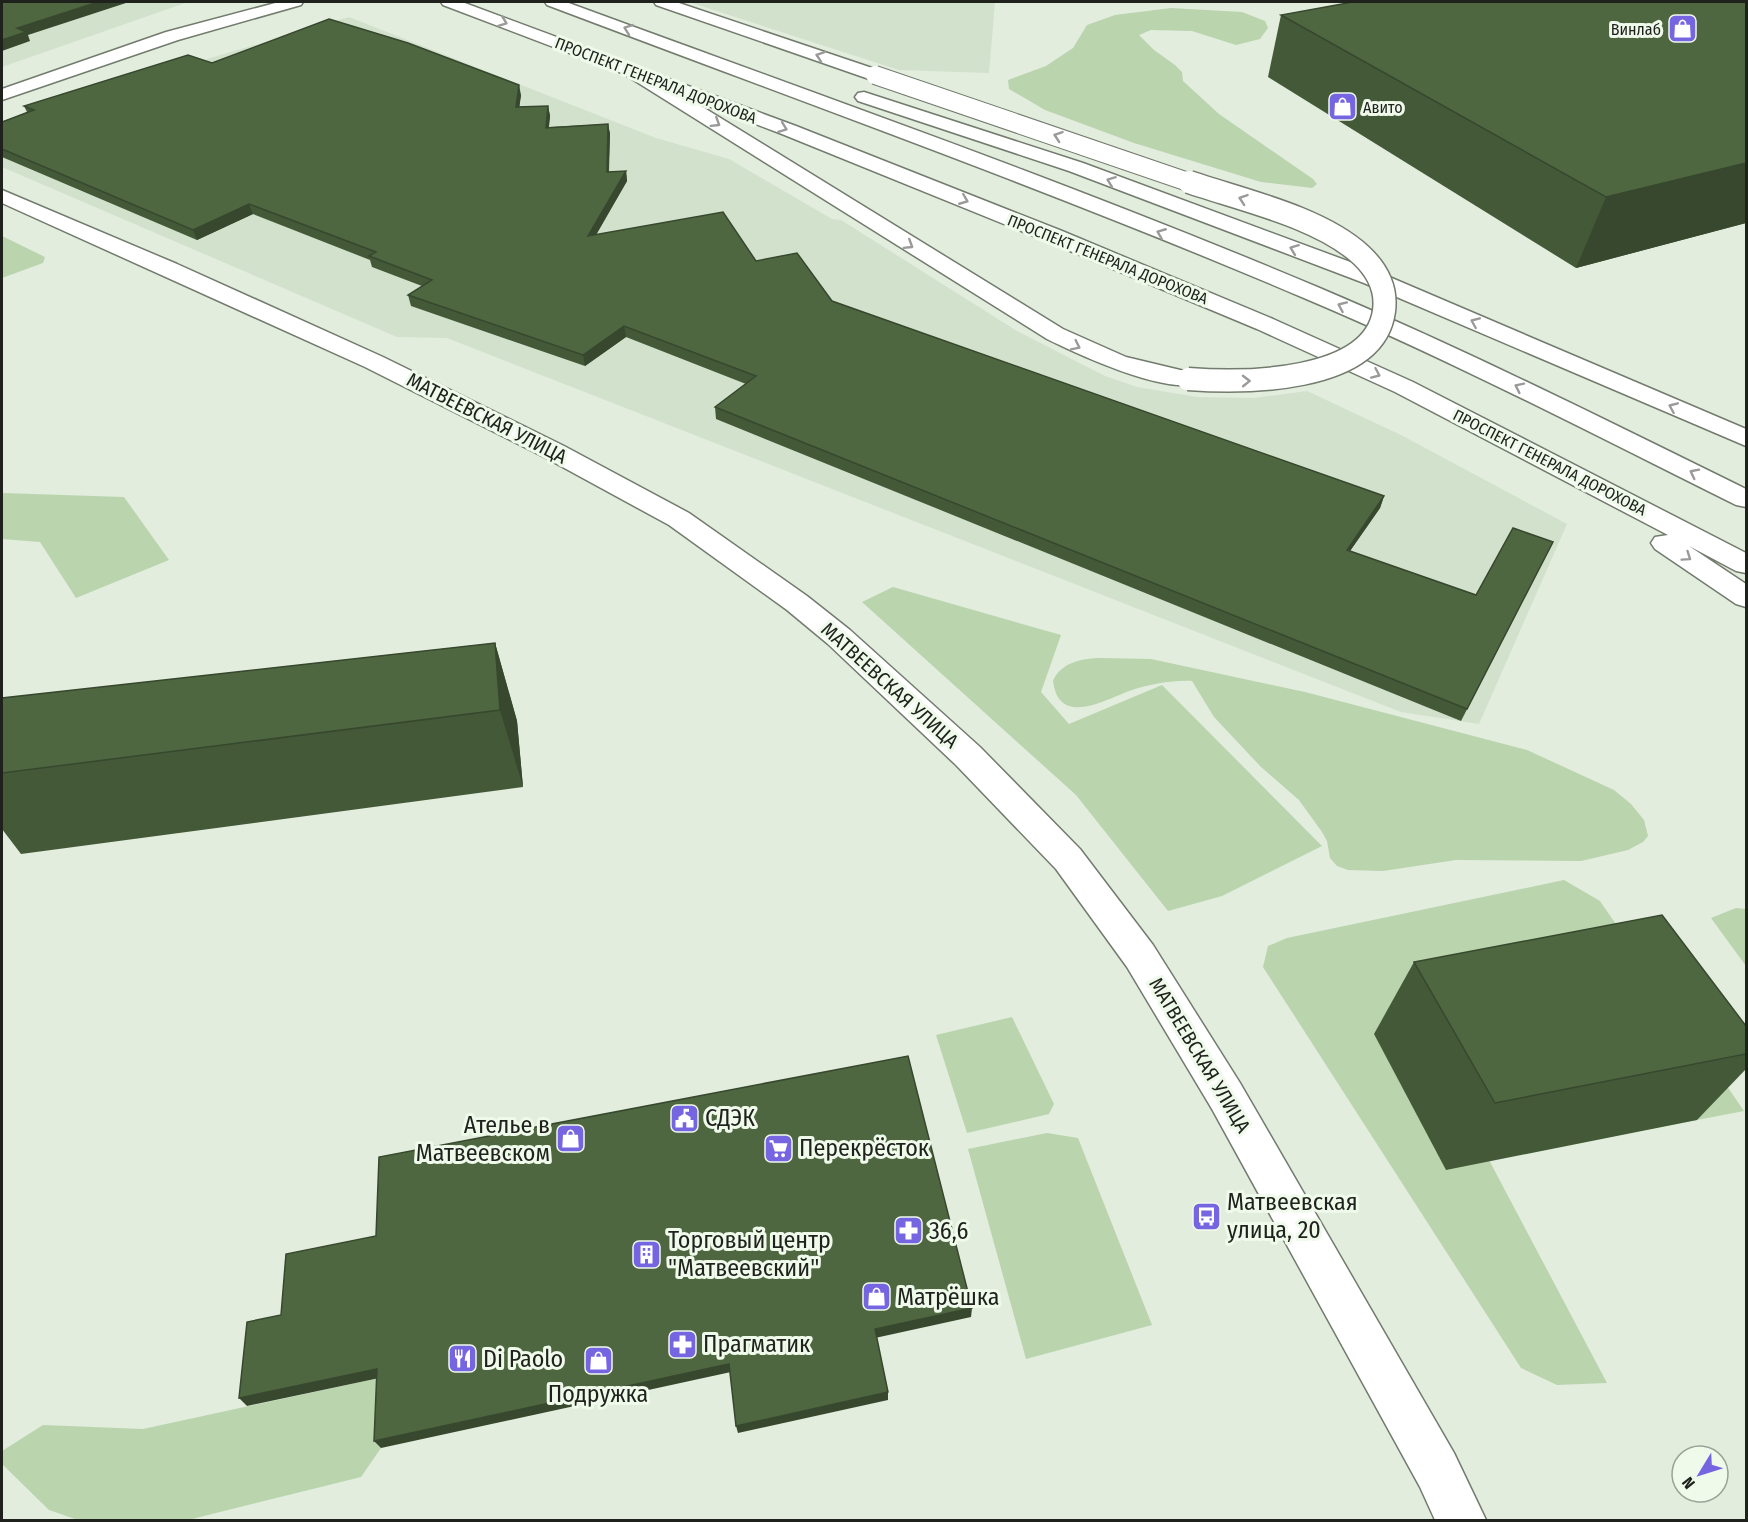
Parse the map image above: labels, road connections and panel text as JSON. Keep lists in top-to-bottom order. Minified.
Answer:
{"streets":{"main road":["ПРОСПЕКТ ГЕНЕРАЛА ДОРОХОВА","МАТВЕЕВСКАЯ УЛИЦА"]},"places":{"shop":["Винлаб","Авито","Ателье в Матвеевском","Матрёшка","Подружка"],"public building":["СДЭК"],"supermarket":["Перекрёсток"],"bus stop":["Матвеевская улица, 20"],"pharmacy":["36,6","Прагматик"],"building":["Торговый центр \"Матвеевский\""],"restaurant":["Di Paolo"]},"north":"bottom left"}
